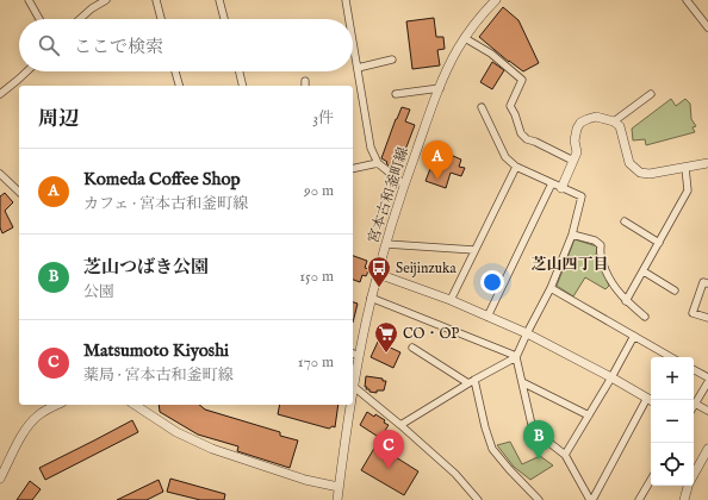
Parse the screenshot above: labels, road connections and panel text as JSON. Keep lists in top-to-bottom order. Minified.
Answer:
{"streets":{"street":["宮本古和釜町線"]},"districts":["芝山四丁目"],"places":{"bus stop":["Seijinzuka"],"supermarket":["CO・OP"]},"page":{"search":"ここで検索","heading":["周辺","3件"],"pins":["A","B","C"],"list":[{"mark":"A","name":"Komeda Coffee Shop","note":"カフェ · 宮本古和釜町線","value":"90 m"},{"mark":"B","name":"芝山つばき公園","note":"公園","value":"150 m"},{"mark":"C","name":"Matsumoto Kiyoshi","note":"薬局 · 宮本古和釜町線","value":"170 m"}],"map_buttons":["+","−"]}}
